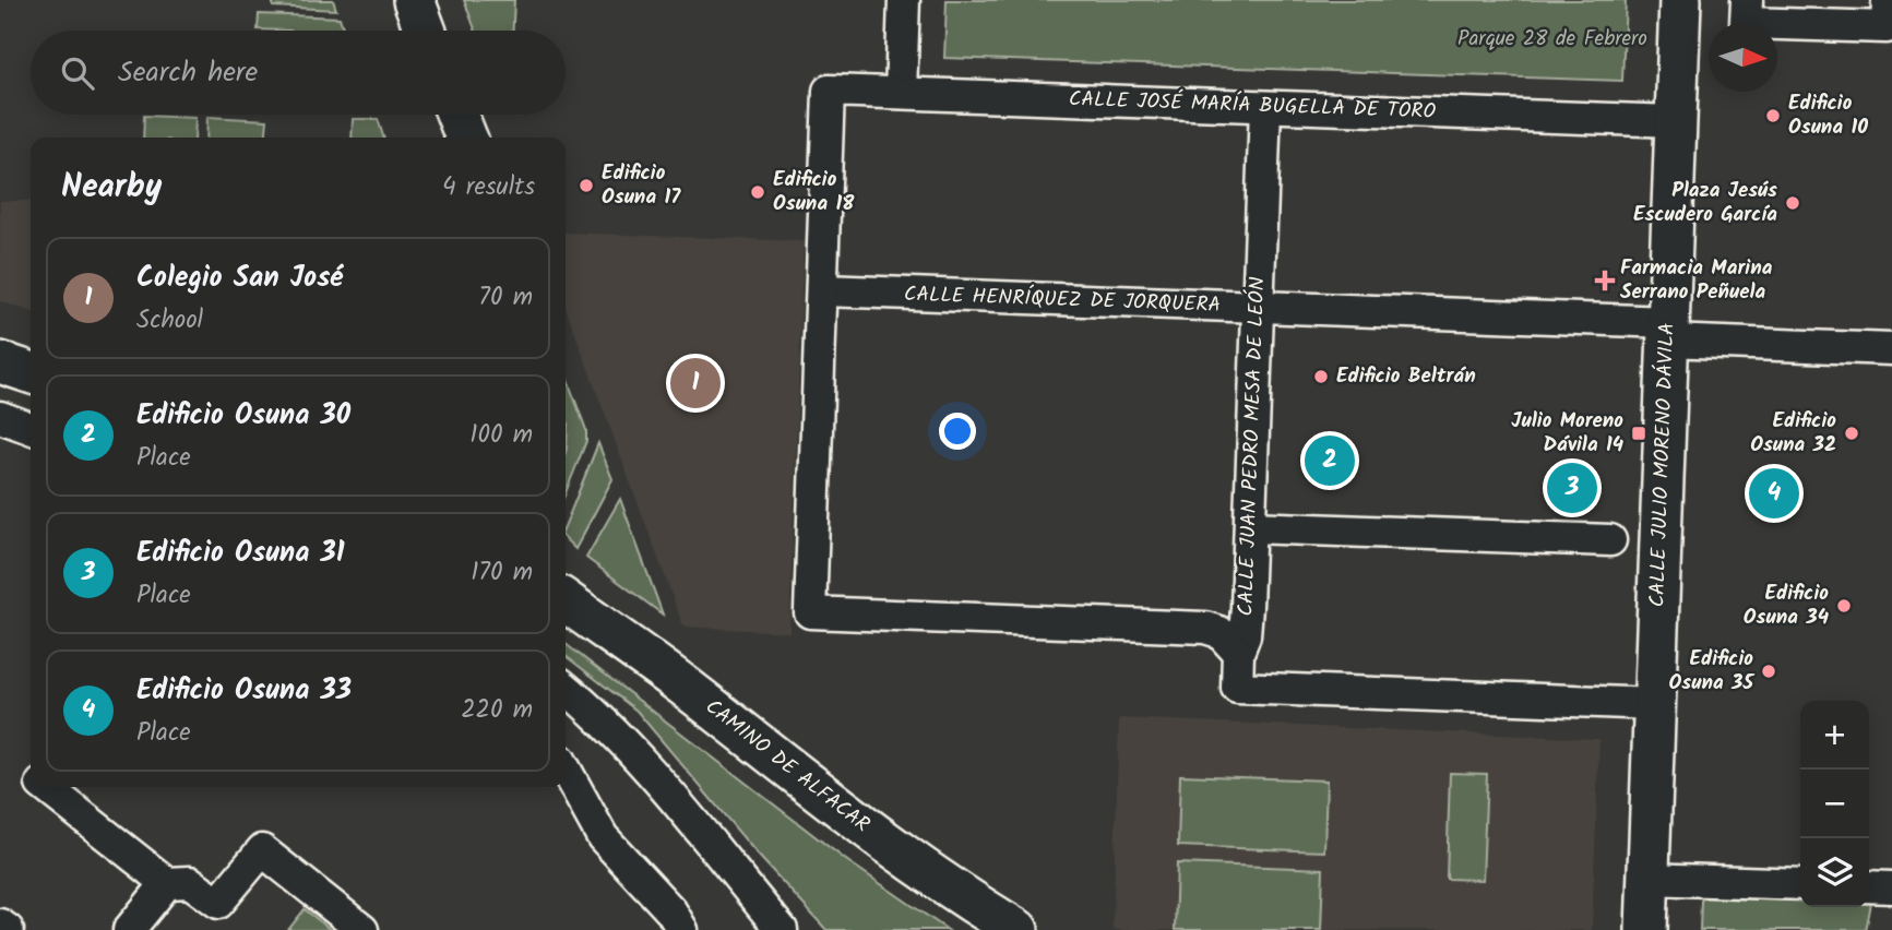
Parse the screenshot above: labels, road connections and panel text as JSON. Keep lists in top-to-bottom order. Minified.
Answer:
{"streets":{"main road":["CALLE JULIO MORENO DÁVILA","CAMINO DE ALFACAR"],"street":["CALLE JOSÉ MARÍA BUGELLA DE TORO","CALLE HENRÍQUEZ DE JORQUERA","CALLE JUAN PEDRO MESA DE LEÓN"]},"crossings":[["CALLE JOSÉ MARÍA BUGELLA DE TORO","CALLE HENRÍQUEZ DE JORQUERA"],["CALLE JOSÉ MARÍA BUGELLA DE TORO","CALLE JUAN PEDRO MESA DE LEÓN"],["CALLE JOSÉ MARÍA BUGELLA DE TORO","CALLE JULIO MORENO DÁVILA"],["CALLE HENRÍQUEZ DE JORQUERA","CALLE JUAN PEDRO MESA DE LEÓN"],["CALLE HENRÍQUEZ DE JORQUERA","CALLE JULIO MORENO DÁVILA"],["CALLE JUAN PEDRO MESA DE LEÓN","CALLE JULIO MORENO DÁVILA"]],"parks":["Parque 28 de Febrero"],"places":{"other":["Edificio Osuna 10","Edificio Osuna 17","Edificio Osuna 18","Plaza Jesús Escudero García","Edificio Beltrán","Edificio Osuna 32","Edificio Osuna 34","Edificio Osuna 35"],"health":["Farmacia Marina Serrano Peñuela"],"transit":["Julio Moreno Dávila 14"]},"north":"right","page":{"search":"Search here","heading":["Nearby","4 results"],"list":[{"mark":"1","name":"Colegio San José","note":"School","value":"70 m"},{"mark":"2","name":"Edificio Osuna 30","note":"Place","value":"100 m"},{"mark":"3","name":"Edificio Osuna 31","note":"Place","value":"170 m"},{"mark":"4","name":"Edificio Osuna 33","note":"Place","value":"220 m"}],"pins":["1","2","3","4"],"map_buttons":["+","−"]}}
